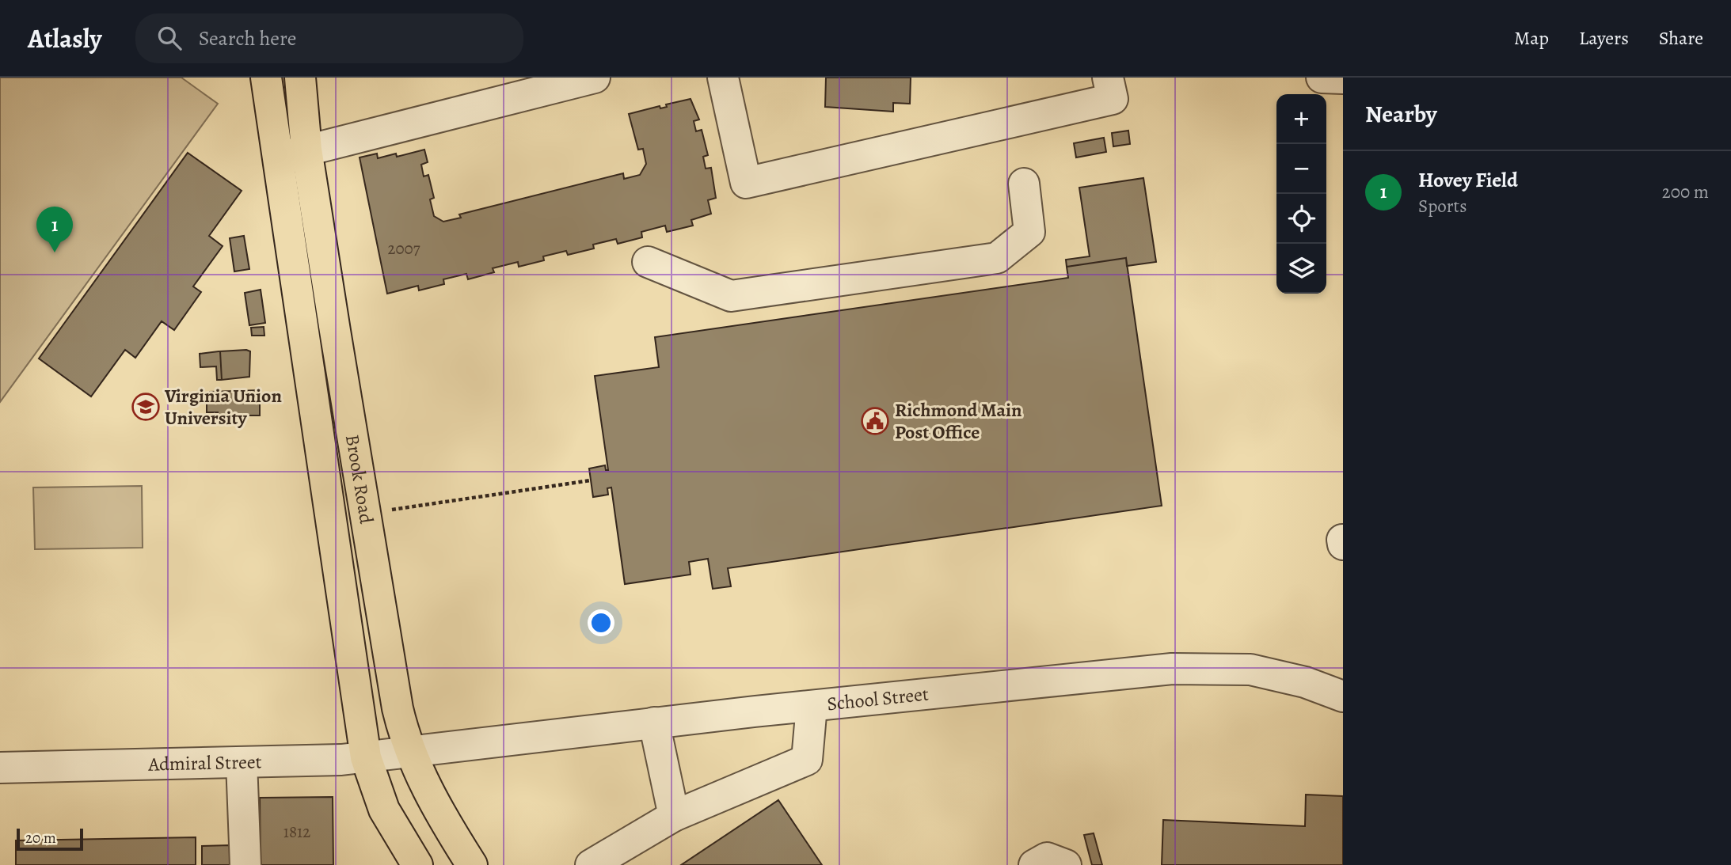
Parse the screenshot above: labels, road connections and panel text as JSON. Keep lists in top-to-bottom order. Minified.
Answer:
{"streets":{"main road":["Brook Road"],"street":["School Street","Admiral Street"]},"crossings":[["Brook Road","School Street"],["Brook Road","Admiral Street"],["School Street","Admiral Street"]],"places":{"school or university":["Virginia Union University"],"public building":["Richmond Main Post Office"]},"house_numbers":["2007","1812"],"scale_bar":"20 m","page":{"header":"Atlasly","search":"Search here","nav":["Map","Layers","Share"],"heading":"Nearby","map_buttons":["+","−"],"list":[{"mark":"1","name":"Hovey Field","note":"Sports","value":"200 m"}],"pins":"1","scale":"20 m"}}
